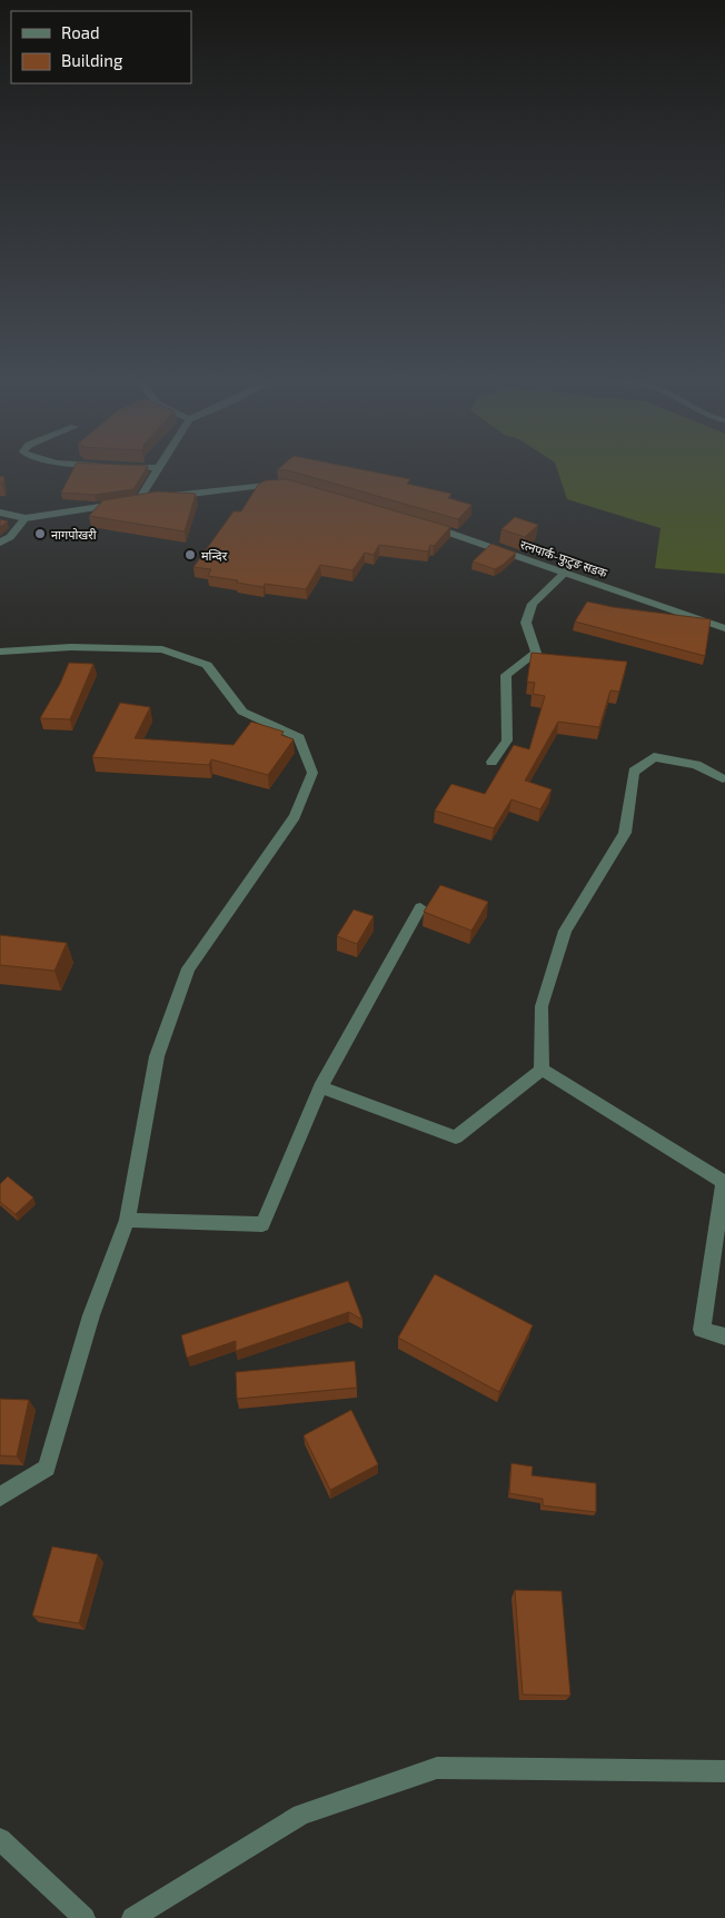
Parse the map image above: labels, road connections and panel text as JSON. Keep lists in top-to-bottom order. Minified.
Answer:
{"streets":{"street":["रत्नपार्क-फुटुङ सडक"]},"places":["नागपोखरी","मन्दिर"],"legend":["Road","Building"]}
